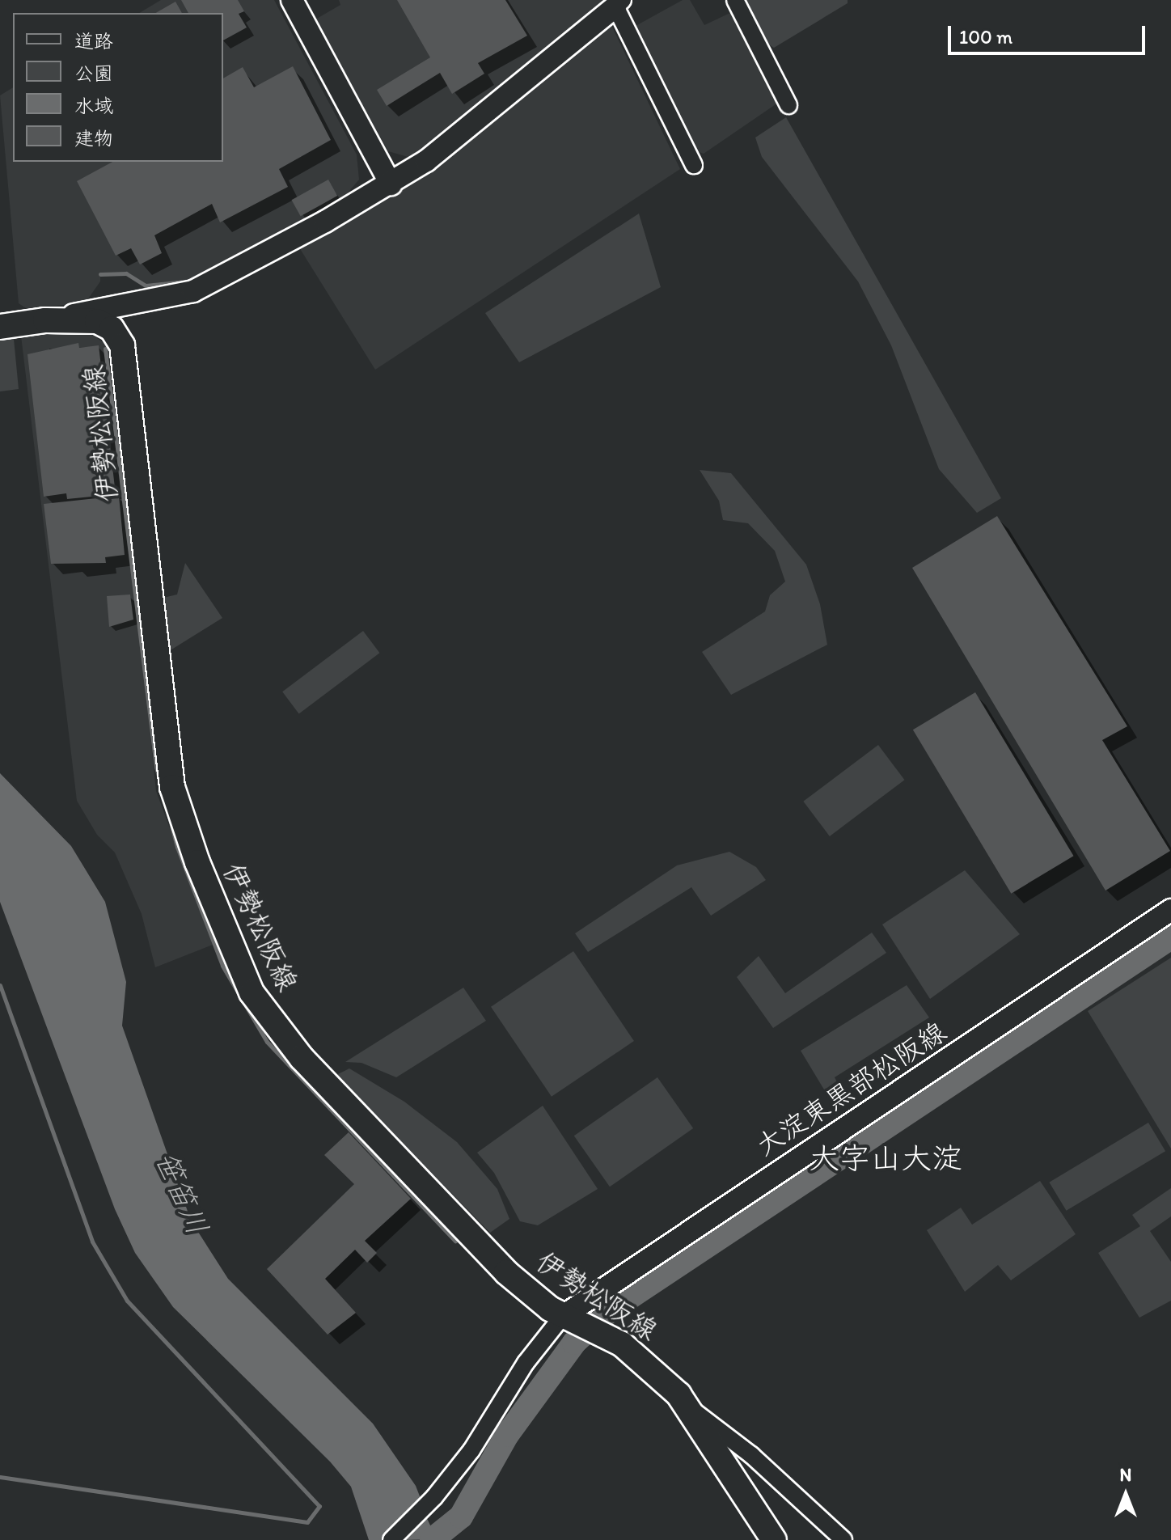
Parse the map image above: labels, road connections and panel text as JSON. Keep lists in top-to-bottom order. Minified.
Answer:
{"streets":{"main road":["伊勢松阪線"],"street":["大淀東黒部松阪線"]},"crossings":[["伊勢松阪線","大淀東黒部松阪線"]],"districts":["大字山大淀"],"water":["笹笛川"],"legend":["道路","公園","水域","建物"],"scale_bar":"100 m","north":"top"}
